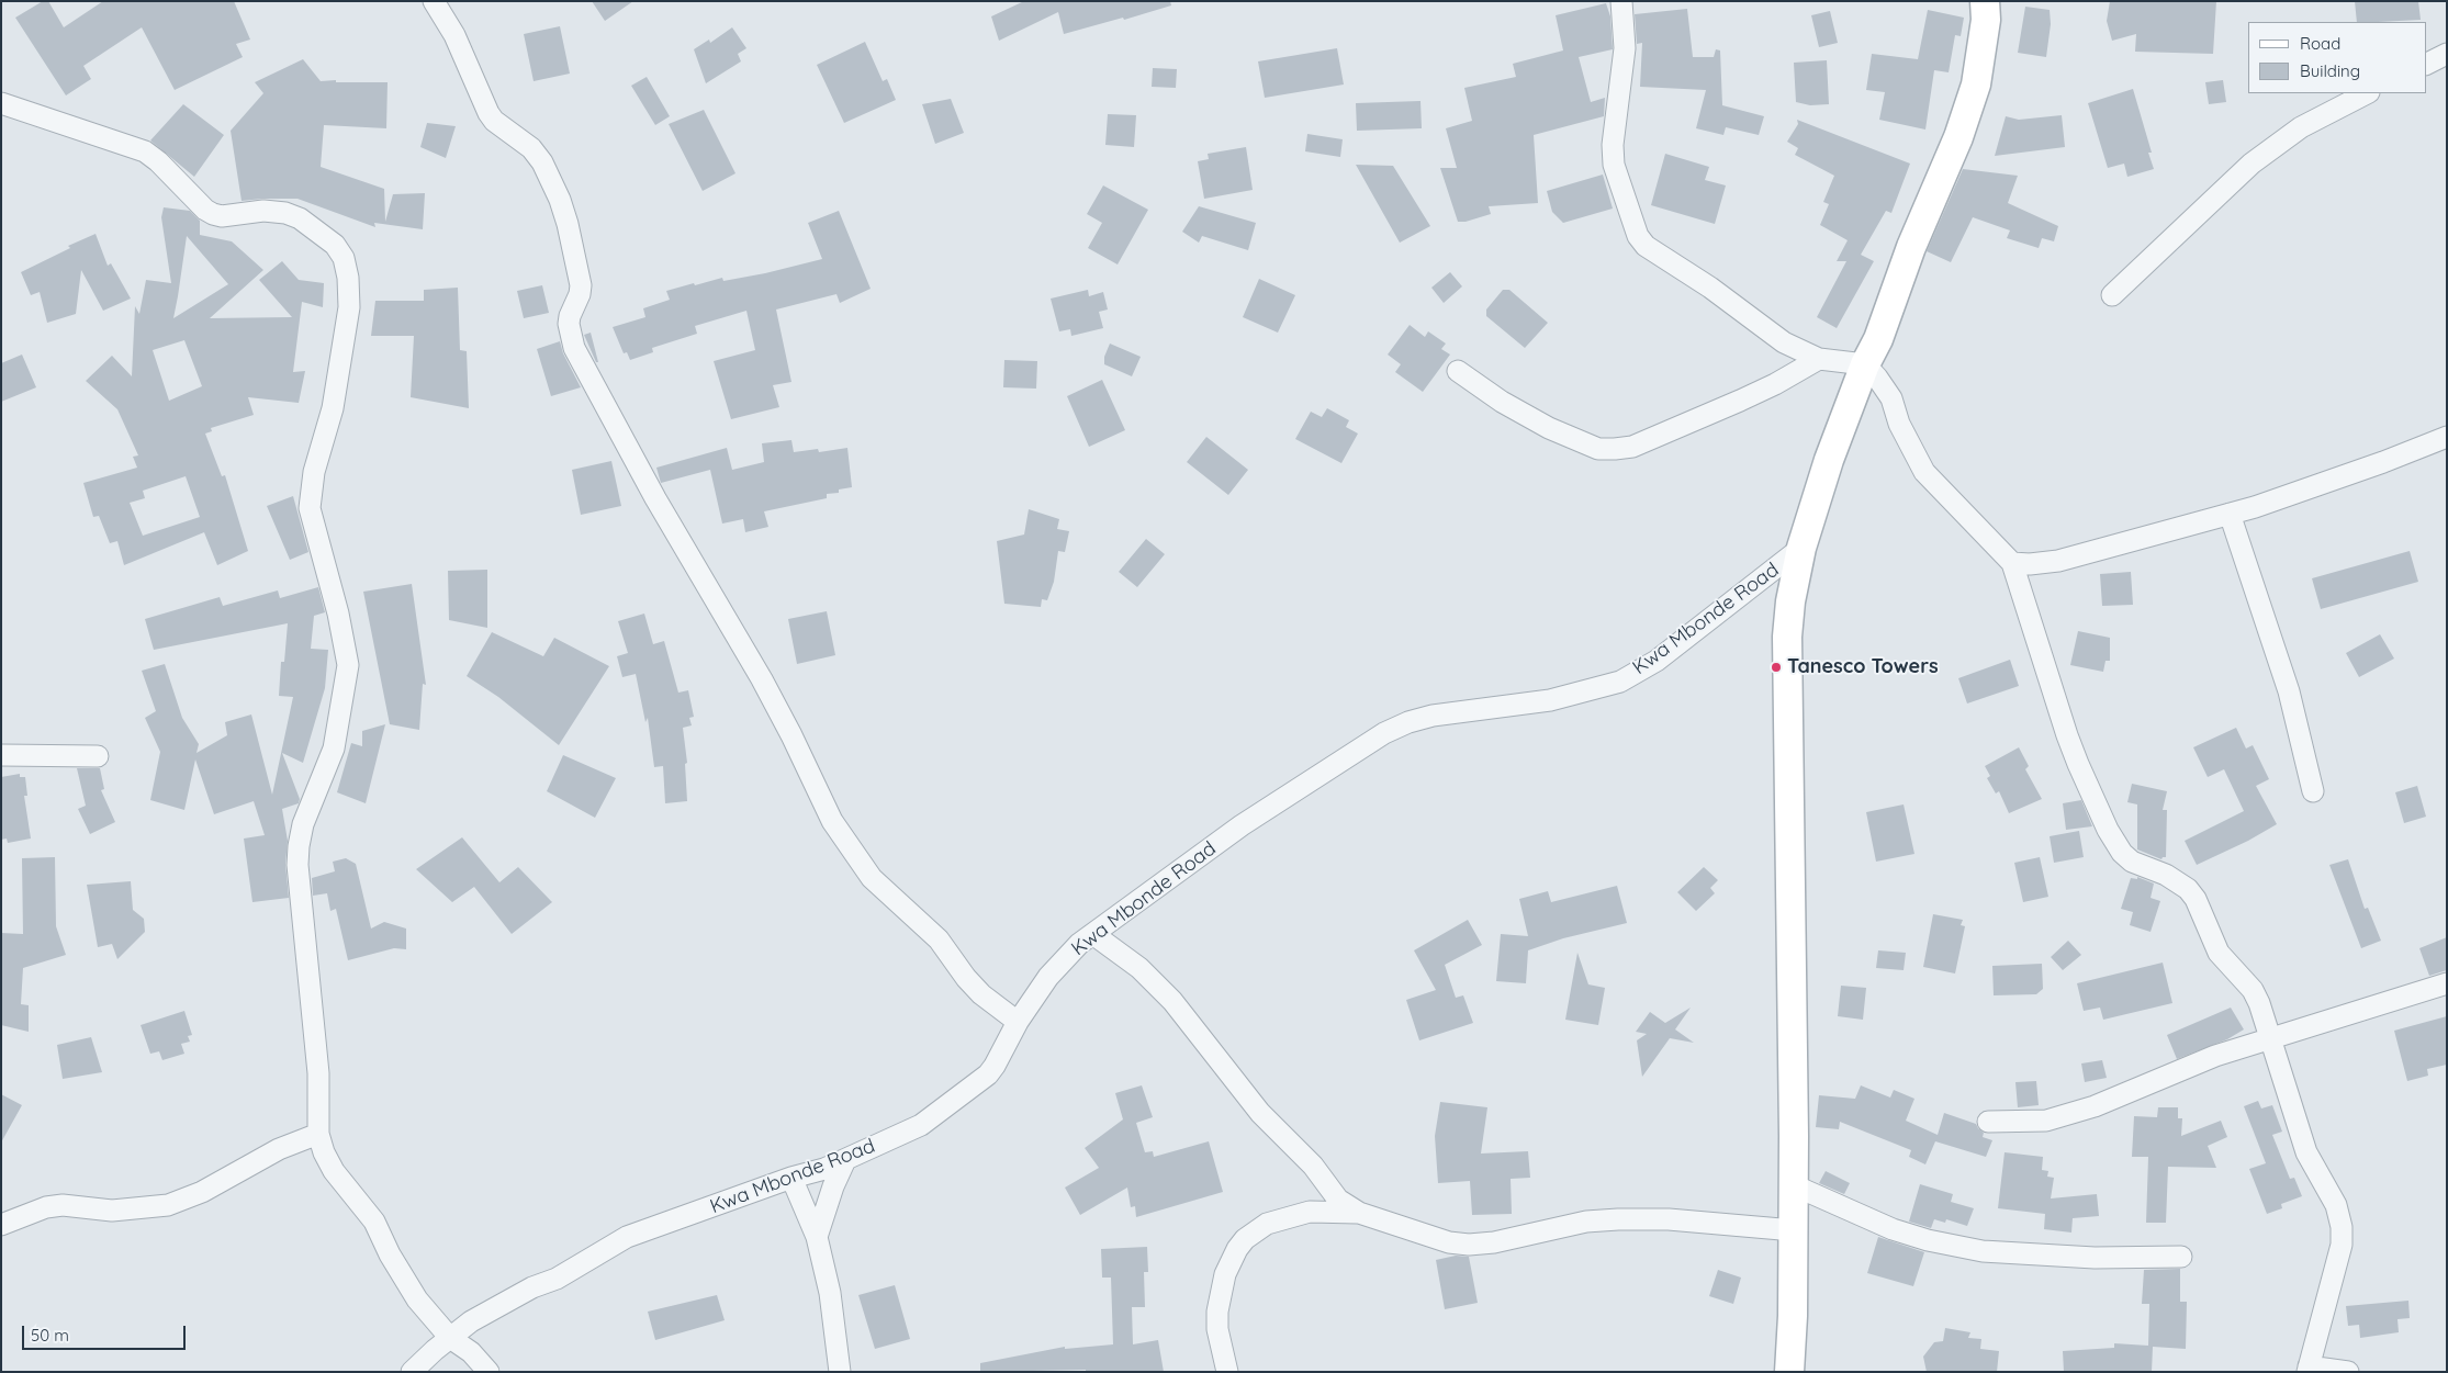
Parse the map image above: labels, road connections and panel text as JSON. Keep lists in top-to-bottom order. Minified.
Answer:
{"streets":{"street":["Kwa Mbonde Road"]},"places":["Tanesco Towers"],"legend":["Road","Building"],"scale_bar":"50 m"}
